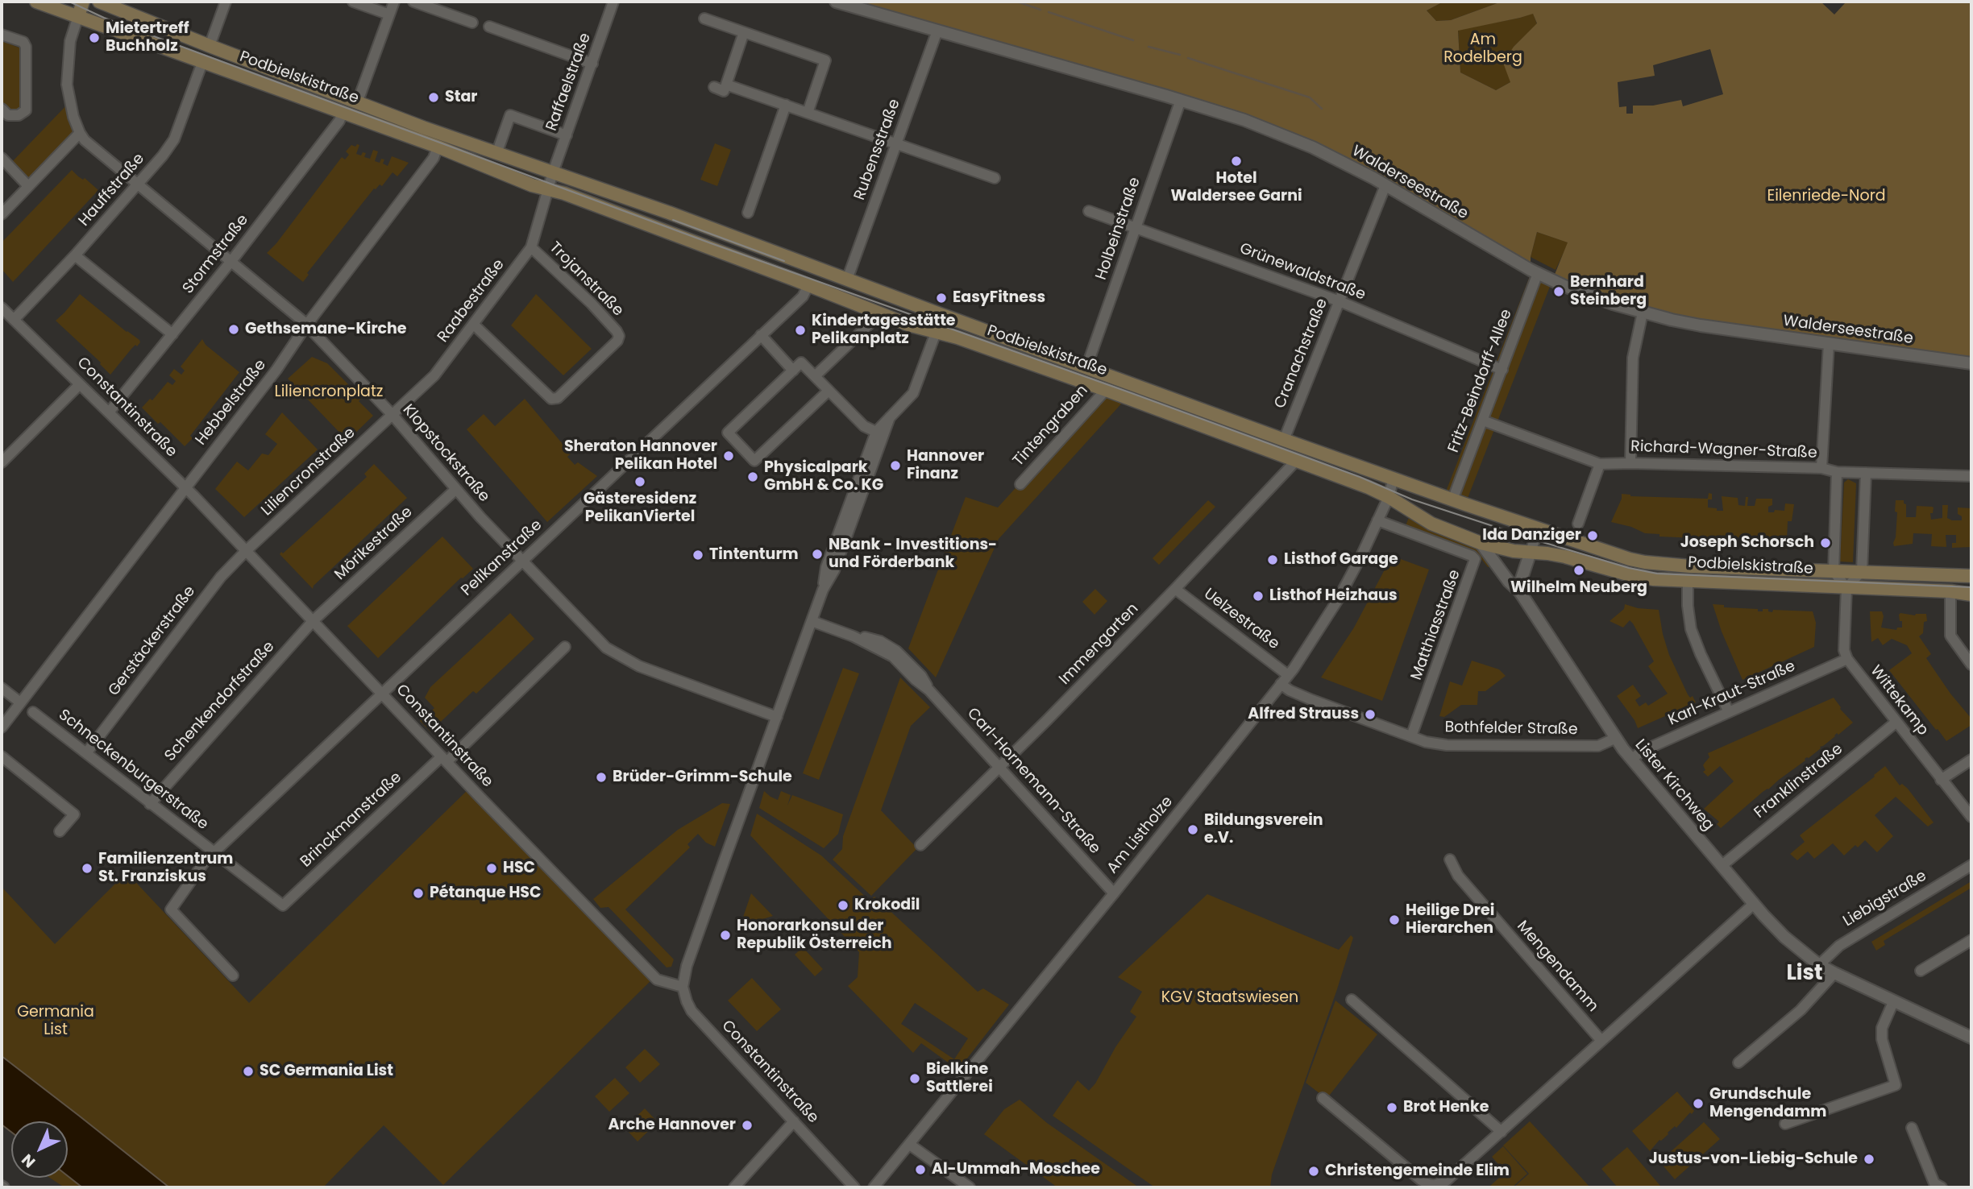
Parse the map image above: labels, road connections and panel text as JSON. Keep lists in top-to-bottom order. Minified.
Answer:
{"streets":{"main road":["Podbielskistraße"],"street":["Raffaelstraße","Rubensstraße","Walderseestraße","Hauffstraße","Holbeinstraße","Stormstraße","Grünewaldstraße","Trojanstraße","Raabestraße","Cranachstraße","Fritz-Beindorff-Allee","Hebbelstraße","Constantinstraße","Tintengraben","Richard-Wagner-Straße","Klopstockstraße","Liliencronstraße","Mörikestraße","Pelikanstraße","Uelzestraße","Matthiasstraße","Gerstäckerstraße","Immengarten","Karl-Kraut-Straße","Wittekamp","Schenkendorfstraße","Bothfelder Straße","Schneckenburgerstraße","Carl-Hornemann-Straße","Franklinstraße","Lister Kirchweg","Brinckmanstraße","Am Listholze","Liebigstraße","Mengendamm"]},"crossings":[["Podbielskistraße","Raffaelstraße"],["Podbielskistraße","Rubensstraße"],["Podbielskistraße","Hauffstraße"],["Podbielskistraße","Holbeinstraße"],["Podbielskistraße","Stormstraße"],["Podbielskistraße","Raabestraße"],["Podbielskistraße","Cranachstraße"],["Podbielskistraße","Fritz-Beindorff-Allee"],["Podbielskistraße","Hebbelstraße"],["Podbielskistraße","Tintengraben"],["Podbielskistraße","Klopstockstraße"],["Podbielskistraße","Pelikanstraße"],["Podbielskistraße","Immengarten"],["Podbielskistraße","Lister Kirchweg"],["Podbielskistraße","Am Listholze"],["Rubensstraße","Walderseestraße"],["Walderseestraße","Holbeinstraße"],["Walderseestraße","Cranachstraße"],["Walderseestraße","Fritz-Beindorff-Allee"],["Hauffstraße","Constantinstraße"],["Hauffstraße","Klopstockstraße"],["Holbeinstraße","Grünewaldstraße"],["Stormstraße","Constantinstraße"],["Stormstraße","Klopstockstraße"],["Grünewaldstraße","Cranachstraße"],["Grünewaldstraße","Fritz-Beindorff-Allee"],["Trojanstraße","Raabestraße"],["Raabestraße","Klopstockstraße"],["Raabestraße","Liliencronstraße"],["Fritz-Beindorff-Allee","Richard-Wagner-Straße"],["Hebbelstraße","Constantinstraße"],["Hebbelstraße","Klopstockstraße"],["Constantinstraße","Liliencronstraße"],["Constantinstraße","Mörikestraße"],["Constantinstraße","Pelikanstraße"],["Constantinstraße","Gerstäckerstraße"],["Constantinstraße","Schenkendorfstraße"],["Constantinstraße","Brinckmanstraße"],["Klopstockstraße","Liliencronstraße"],["Klopstockstraße","Mörikestraße"],["Klopstockstraße","Pelikanstraße"],["Liliencronstraße","Gerstäckerstraße"],["Mörikestraße","Schenkendorfstraße"],["Pelikanstraße","Schneckenburgerstraße"],["Uelzestraße","Immengarten"],["Uelzestraße","Am Listholze"],["Matthiasstraße","Bothfelder Straße"],["Matthiasstraße","Am Listholze"],["Gerstäckerstraße","Schneckenburgerstraße"],["Immengarten","Carl-Hornemann-Straße"],["Karl-Kraut-Straße","Wittekamp"],["Karl-Kraut-Straße","Lister Kirchweg"],["Wittekamp","Franklinstraße"],["Schenkendorfstraße","Schneckenburgerstraße"],["Bothfelder Straße","Lister Kirchweg"],["Bothfelder Straße","Am Listholze"],["Schneckenburgerstraße","Brinckmanstraße"],["Carl-Hornemann-Straße","Am Listholze"],["Franklinstraße","Lister Kirchweg"],["Lister Kirchweg","Liebigstraße"]],"districts":["List"],"parks":["Am Rodelberg","Eilenriede-Nord","Liliencronplatz","KGV Staatswiesen","Germania List"],"places":["Mietertreff Buchholz","Star","Hotel Waldersee Garni","Bernhard Steinberg","EasyFitness","Gethsemane-Kirche","Kindertagesstätte Pelikanplatz","Sheraton Hannover Pelikan Hotel","Hannover Finanz","Physicalpark GmbH & Co. KG","Gästeresidenz PelikanViertel","Ida Danziger","Joseph Schorsch","NBank - Investitions- und Förderbank","Tintenturm","Listhof Garage","Wilhelm Neuberg","Listhof Heizhaus","Alfred Strauss","Brüder-Grimm-Schule","Bildungsverein e.V.","Familienzentrum St. Franziskus","HSC","Pétanque HSC","Krokodil","Heilige Drei Hierarchen","Honorarkonsul der Republik Österreich","SC Germania List","Bielkine Sattlerei","Grundschule Mengendamm","Brot Henke","Arche Hannover","Justus-von-Liebig-Schule","Al-Ummah-Moschee","Christengemeinde Elim"],"north":"bottom left"}
